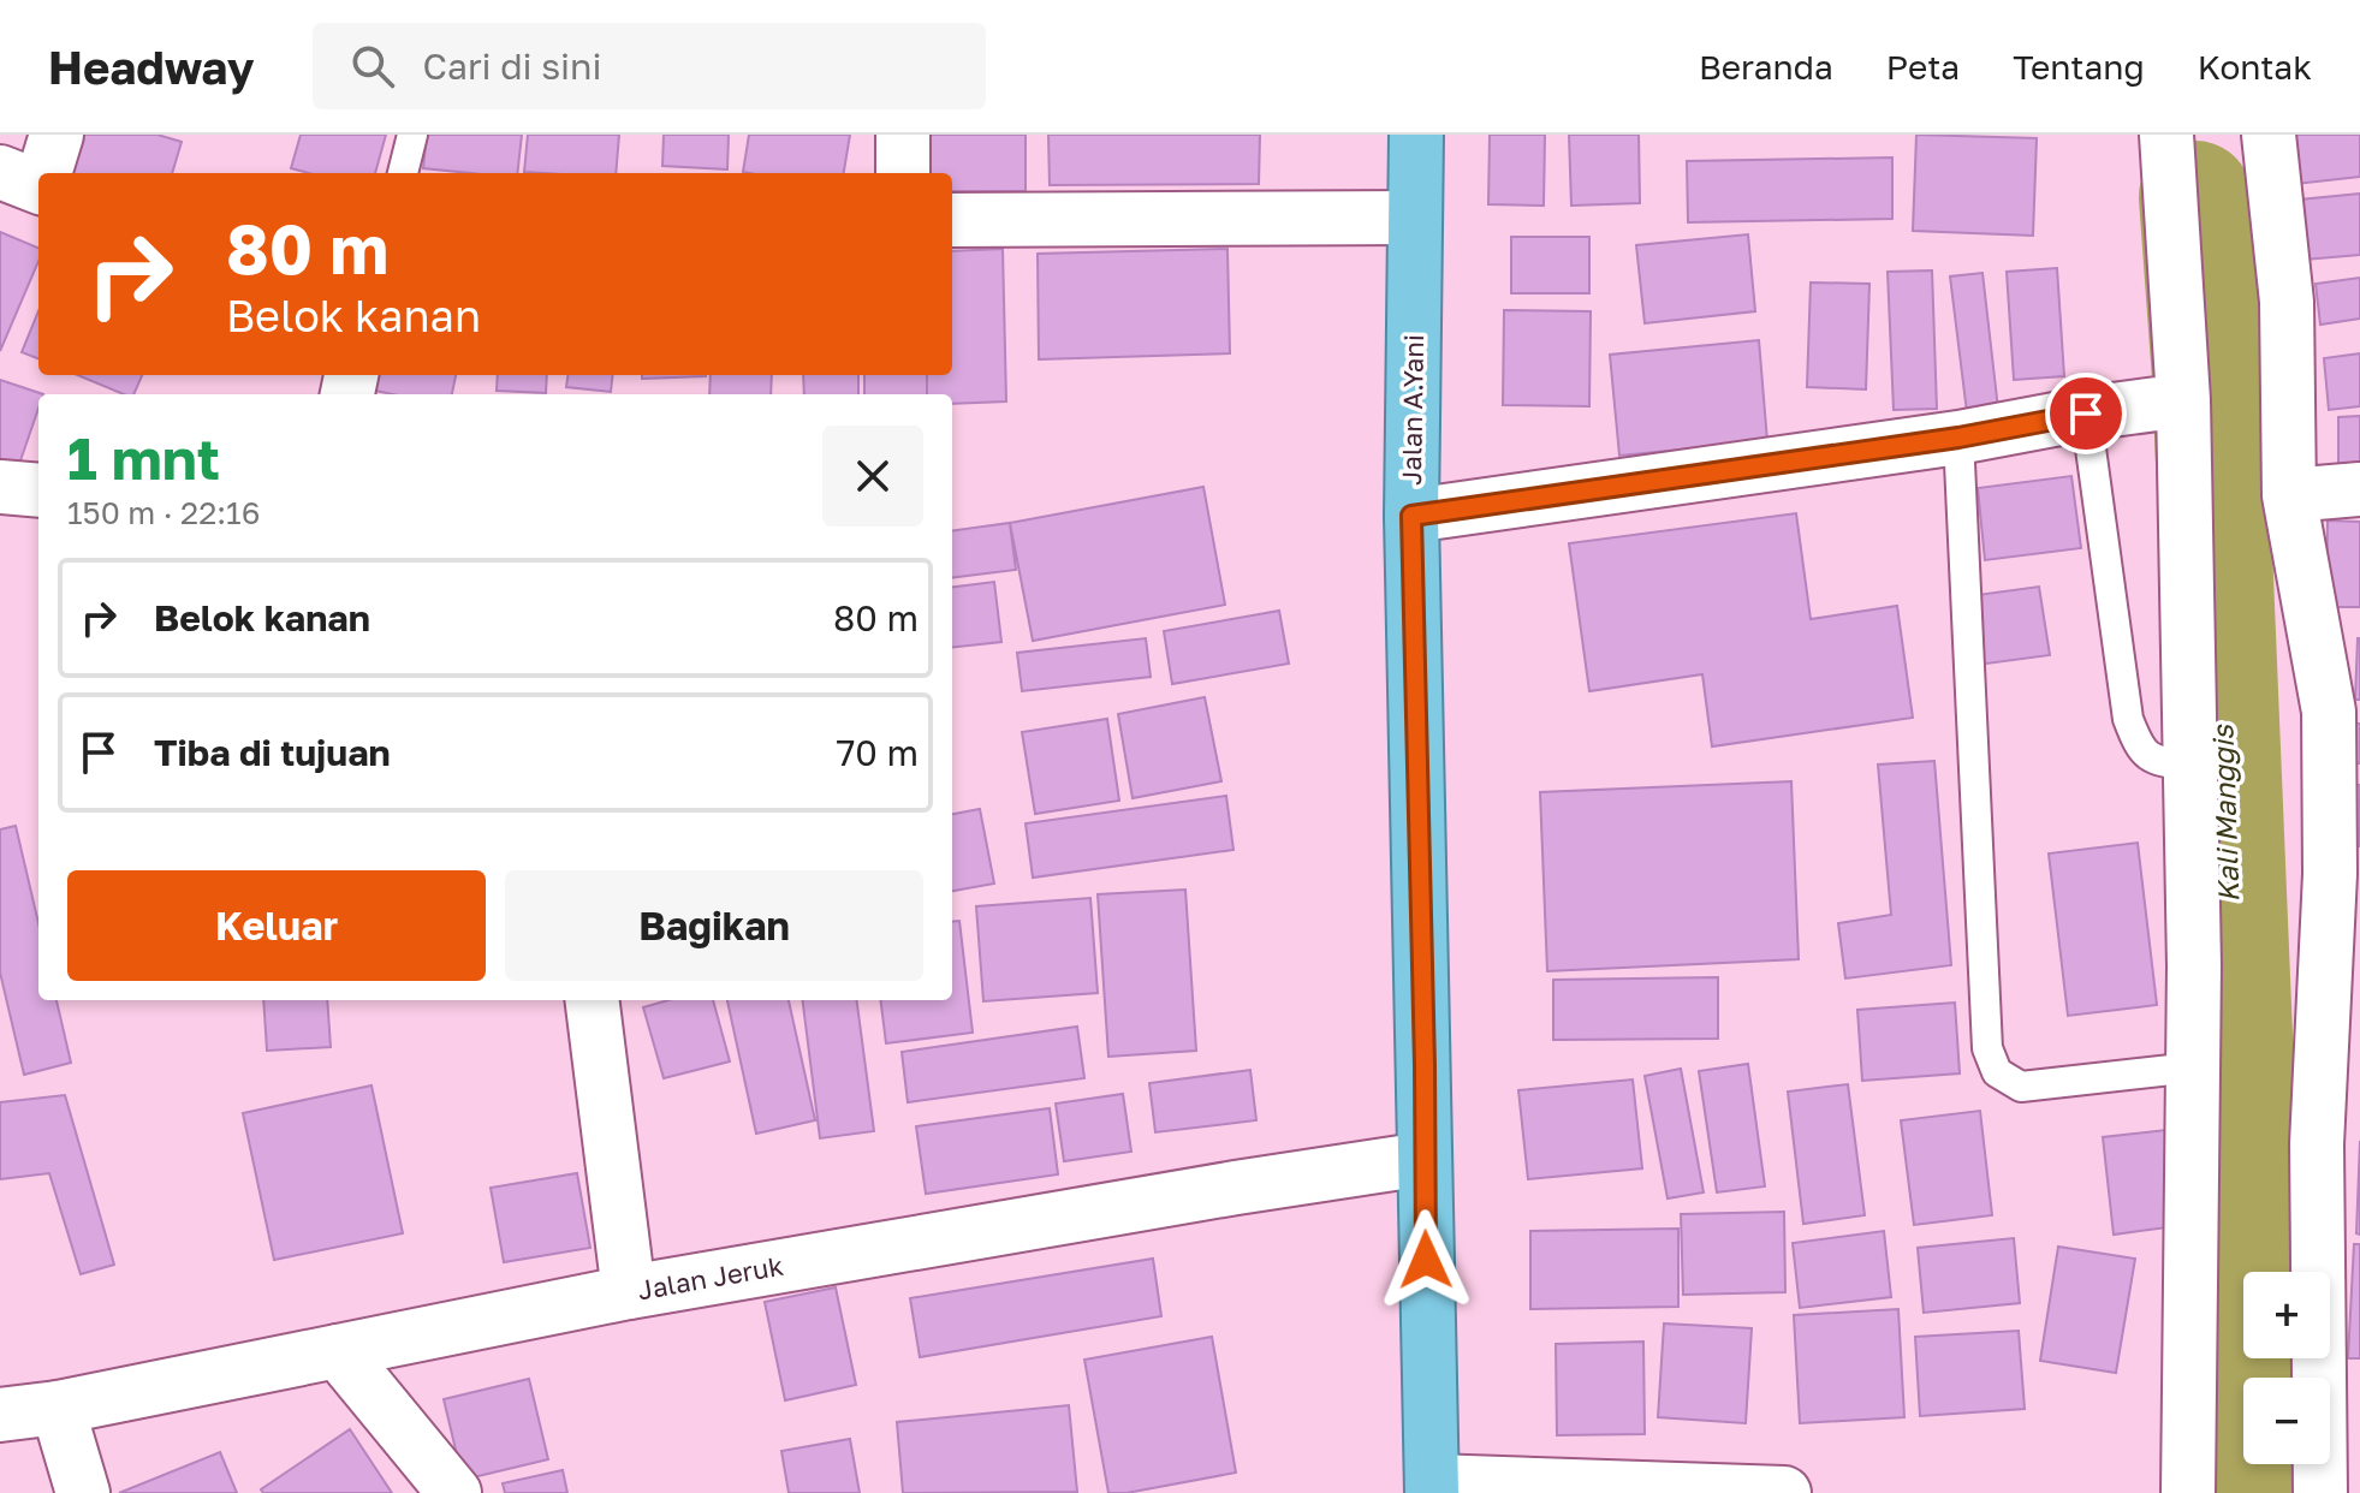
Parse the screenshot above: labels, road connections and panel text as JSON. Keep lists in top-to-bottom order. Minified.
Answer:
{"streets":{"highway":["Jalan A.Yani"],"street":["Jalan Jeruk"]},"crossings":[["Jalan A.Yani","Jalan Jeruk"]],"water":["Kali Manggis"],"page":{"header":"Headway","search":"Cari di sini","nav":["Beranda","Peta","Tentang","Kontak"],"turn":["80 m","Belok kanan"],"heading":["1 mnt","150 m · 22:16"],"list":[{"name":"Belok kanan","value":"80 m"},{"name":"Tiba di tujuan","value":"70 m"}],"buttons":["Keluar","Bagikan"],"map_buttons":["+","−"]}}
